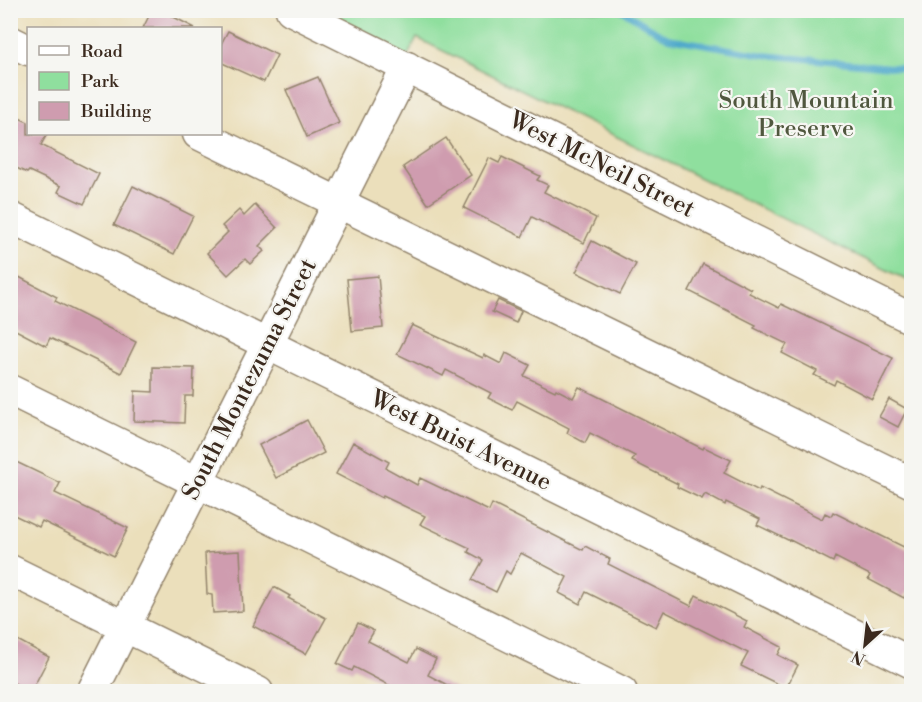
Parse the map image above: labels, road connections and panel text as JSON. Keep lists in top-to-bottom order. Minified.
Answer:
{"streets":{"street":["West McNeil Street","South Montezuma Street","West Buist Avenue"]},"crossings":[["West McNeil Street","South Montezuma Street"],["South Montezuma Street","West Buist Avenue"]],"parks":["South Mountain Preserve"],"legend":["Road","Park","Building"],"north":"bottom left"}
